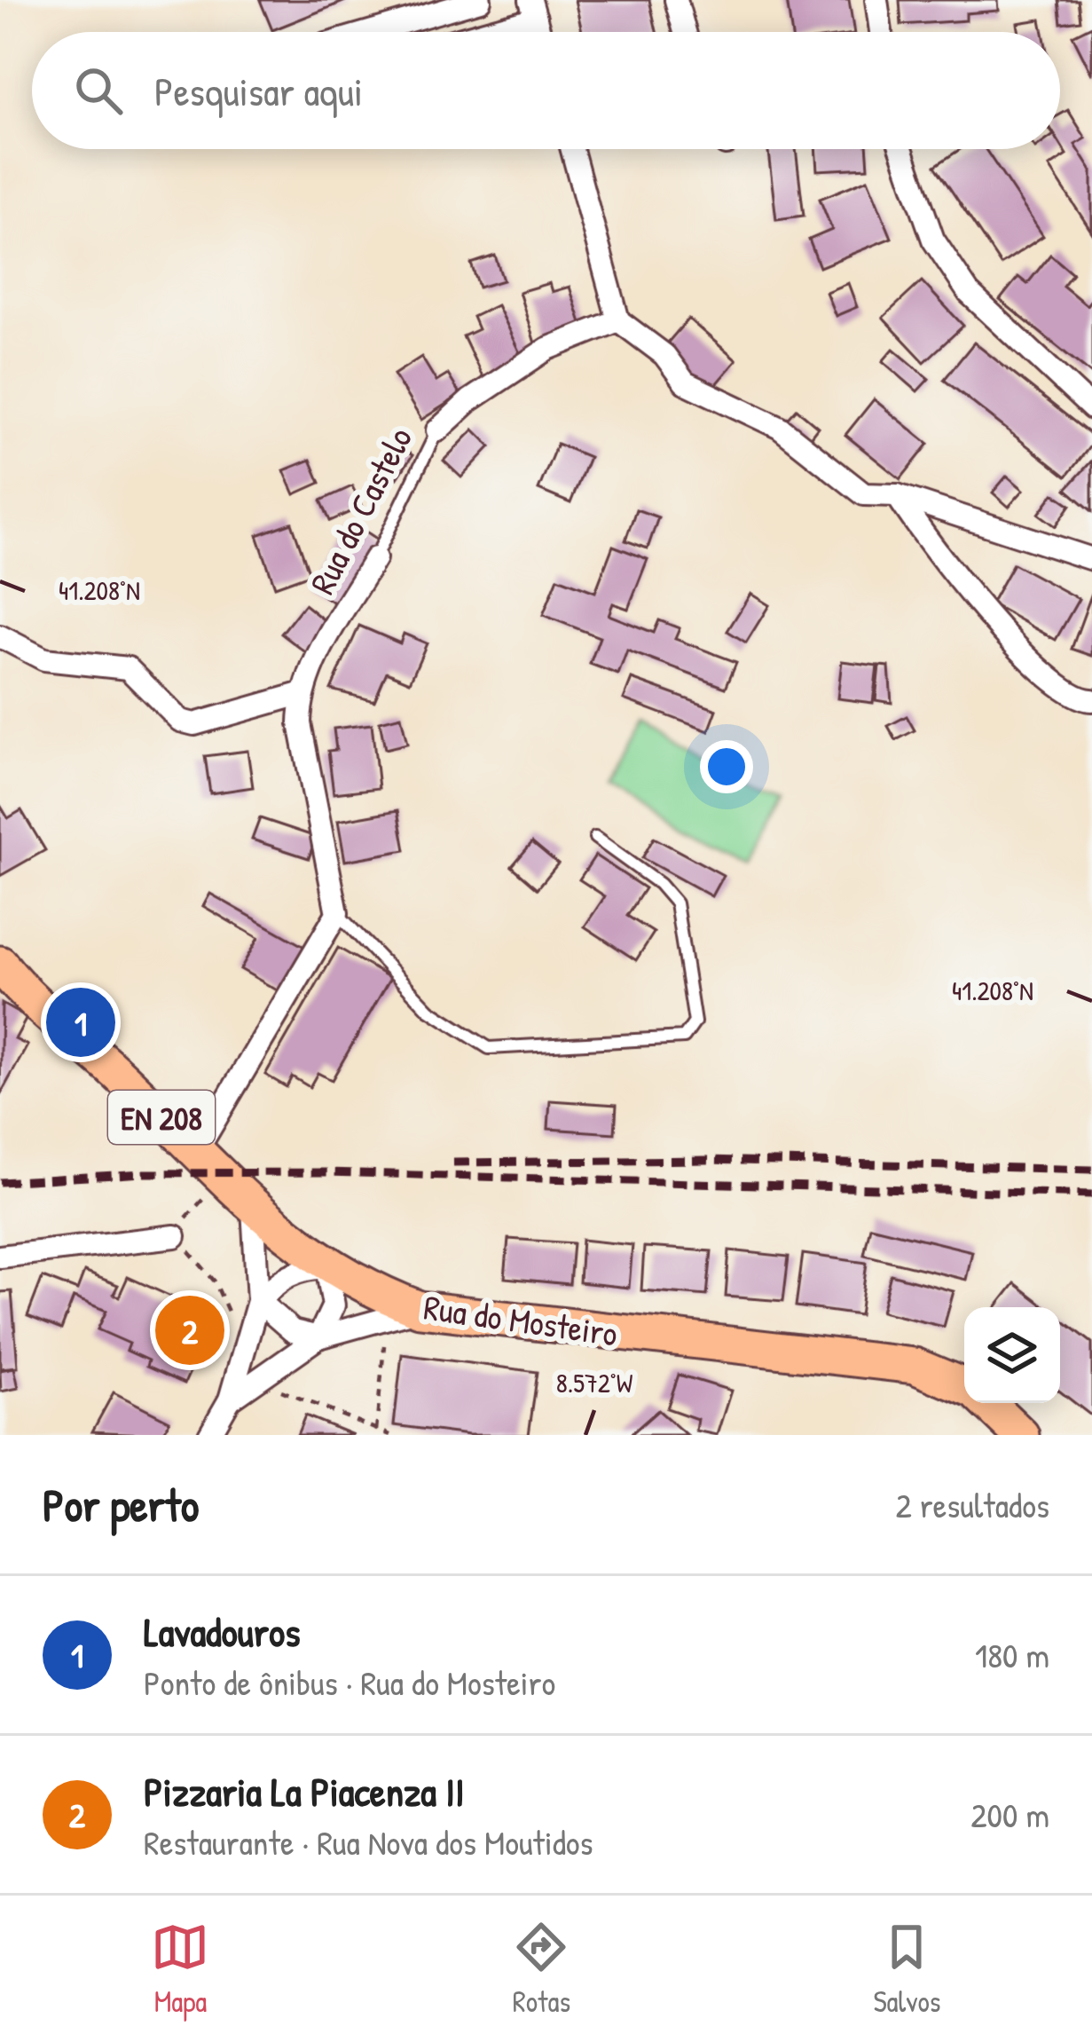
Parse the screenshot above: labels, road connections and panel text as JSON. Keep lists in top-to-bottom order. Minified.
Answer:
{"streets":{"main road":["EN 208","Rua do Mosteiro"],"street":["Rua do Castelo"]},"page":{"search":"Pesquisar aqui","pins":["1","2"],"heading":["Por perto","2 resultados"],"list":[{"mark":"1","name":"Lavadouros","note":"Ponto de ônibus · Rua do Mosteiro","value":"180 m"},{"mark":"2","name":"Pizzaria La Piacenza II","note":"Restaurante · Rua Nova dos Moutidos","value":"200 m"}],"nav":["Mapa","Rotas","Salvos"]},"coordinates":["41.208°N","8.572°W"]}
